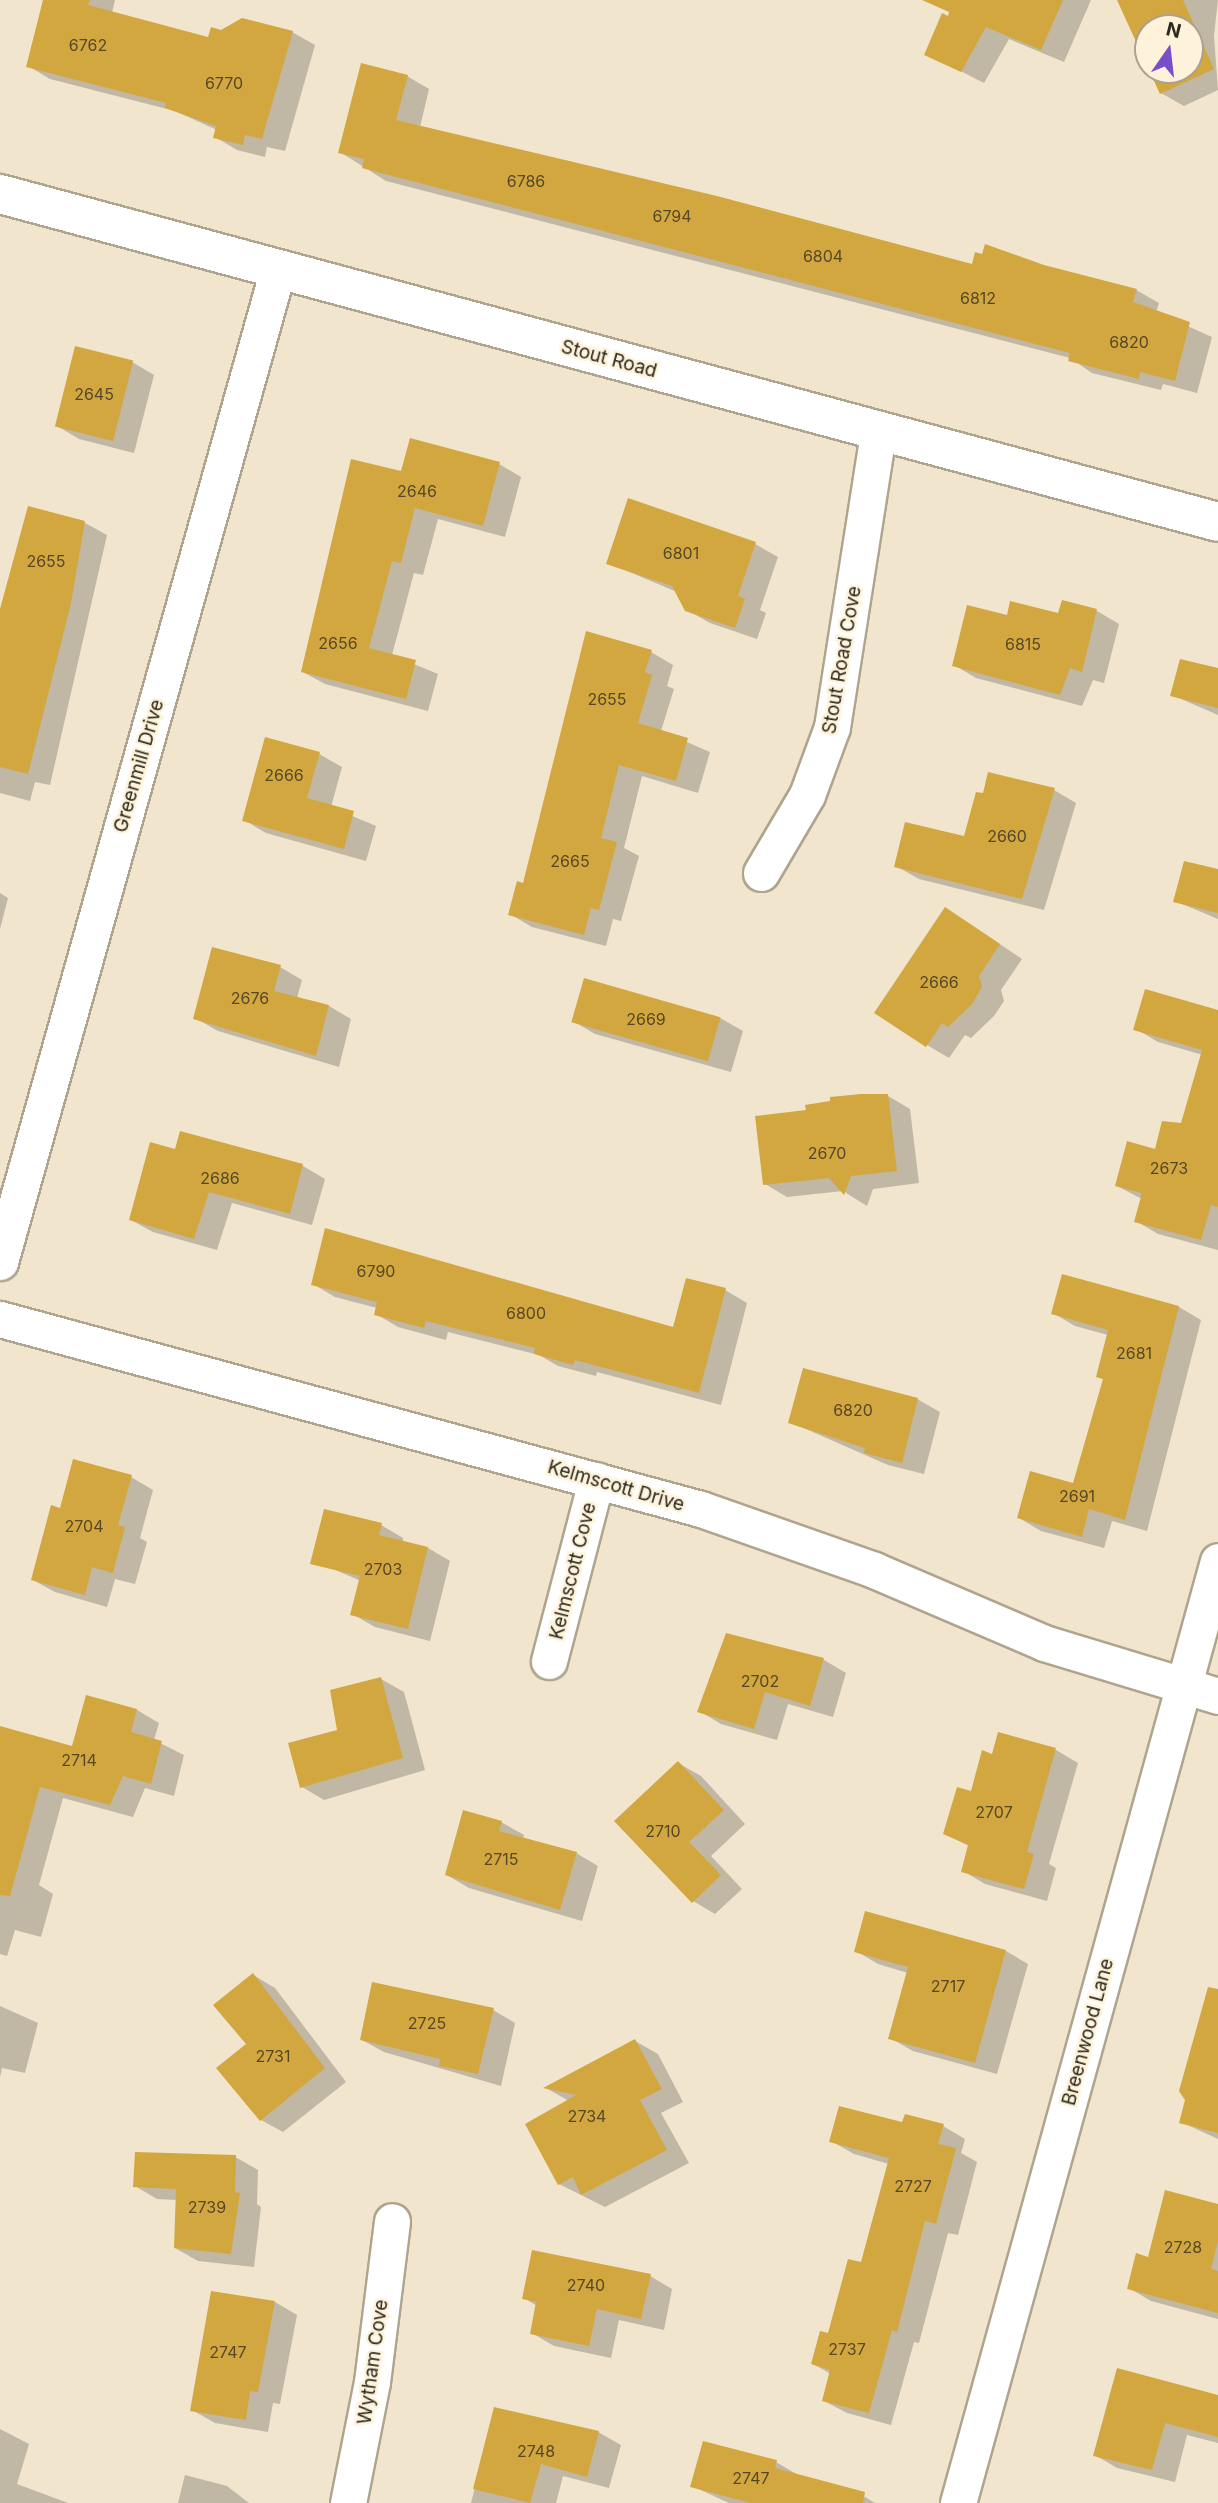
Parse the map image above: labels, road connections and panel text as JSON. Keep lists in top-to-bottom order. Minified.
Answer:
{"streets":{"street":["Stout Road","Stout Road Cove","Greenmill Drive","Kelmscott Drive","Kelmscott Cove","Breenwood Lane","Wytham Cove"]},"crossings":[["Stout Road","Stout Road Cove"],["Stout Road","Greenmill Drive"],["Kelmscott Drive","Kelmscott Cove"],["Kelmscott Drive","Breenwood Lane"]],"house_numbers":["6762","6770","6786","6794","6804","6812","6820","2645","2646","6801","2655","2656","6815","2655","2666","2660","2665","2666","2676","2669","2670","2673","2686","6790","6800","2681","6820","2691","2704","2703","2702","2714","2707","2710","2715","2717","2725","2731","2734","2727","2739","2728","2740","2737","2747","2748","2747"],"north":"top"}
